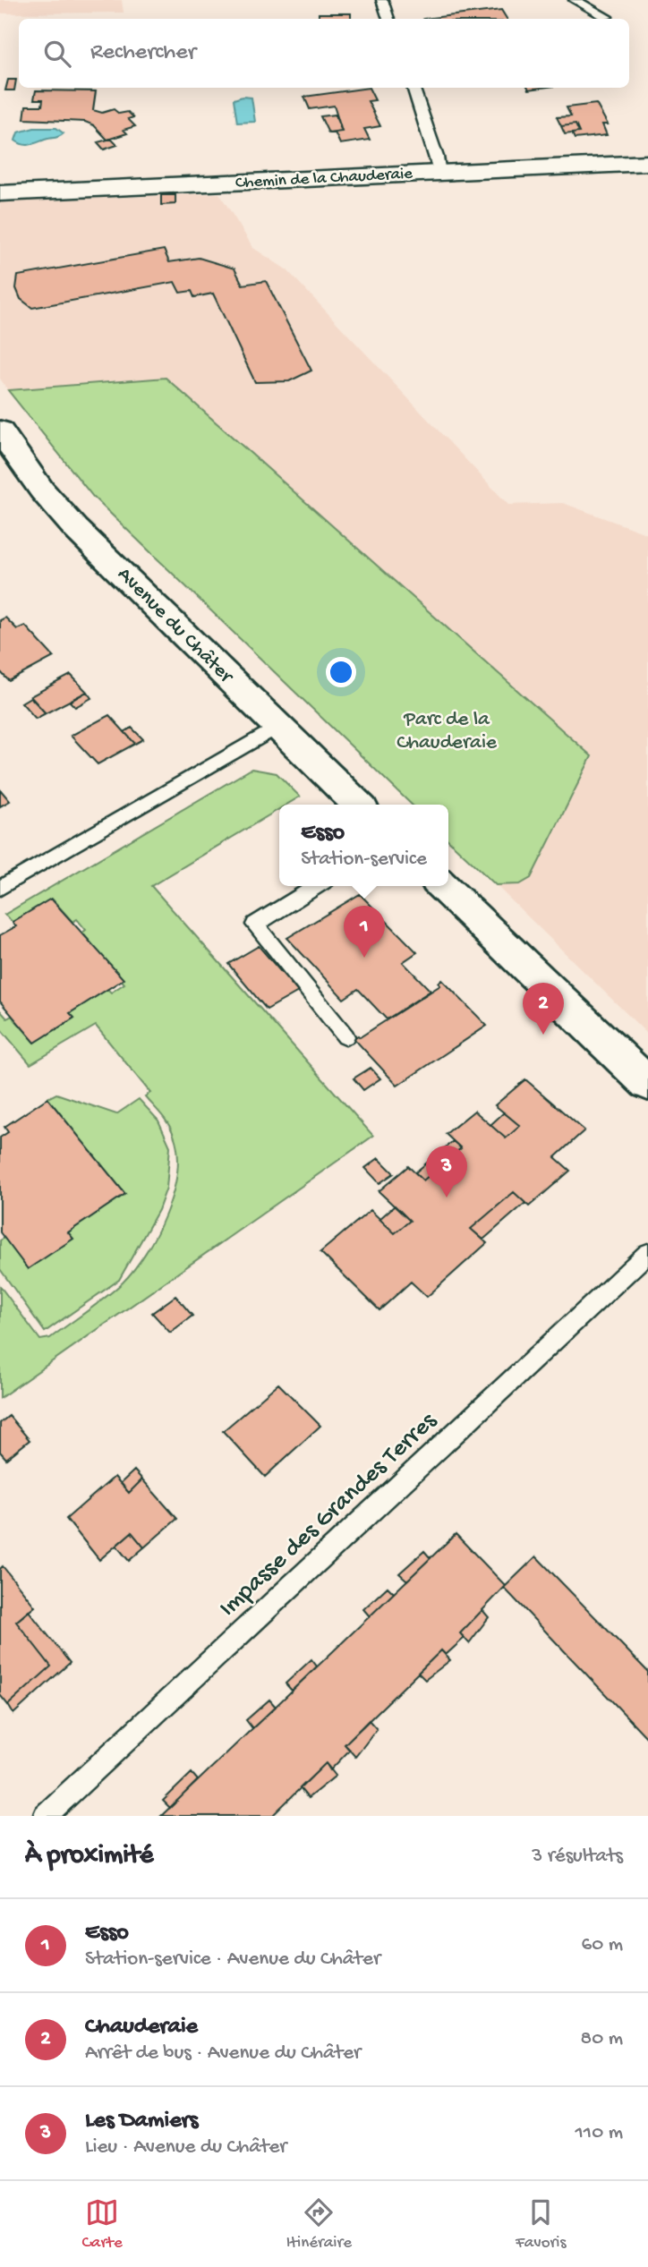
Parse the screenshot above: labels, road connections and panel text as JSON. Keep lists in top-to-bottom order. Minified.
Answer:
{"streets":{"main road":["Avenue du Châter"],"street":["Chemin de la Chauderaie"],"lane":["Impasse des Grandes Terres"]},"parks":["Parc de la Chauderaie"],"page":{"search":"Rechercher","popup":["Esso","Station-service"],"pins":["1","2","3"],"heading":["À proximité","3 résultats"],"list":[{"mark":"1","name":"Esso","note":"Station-service · Avenue du Châter","value":"60 m"},{"mark":"2","name":"Chauderaie","note":"Arrêt de bus · Avenue du Châter","value":"80 m"},{"mark":"3","name":"Les Damiers","note":"Lieu · Avenue du Châter","value":"110 m"}],"nav":["Carte","Itinéraire","Favoris"]}}
